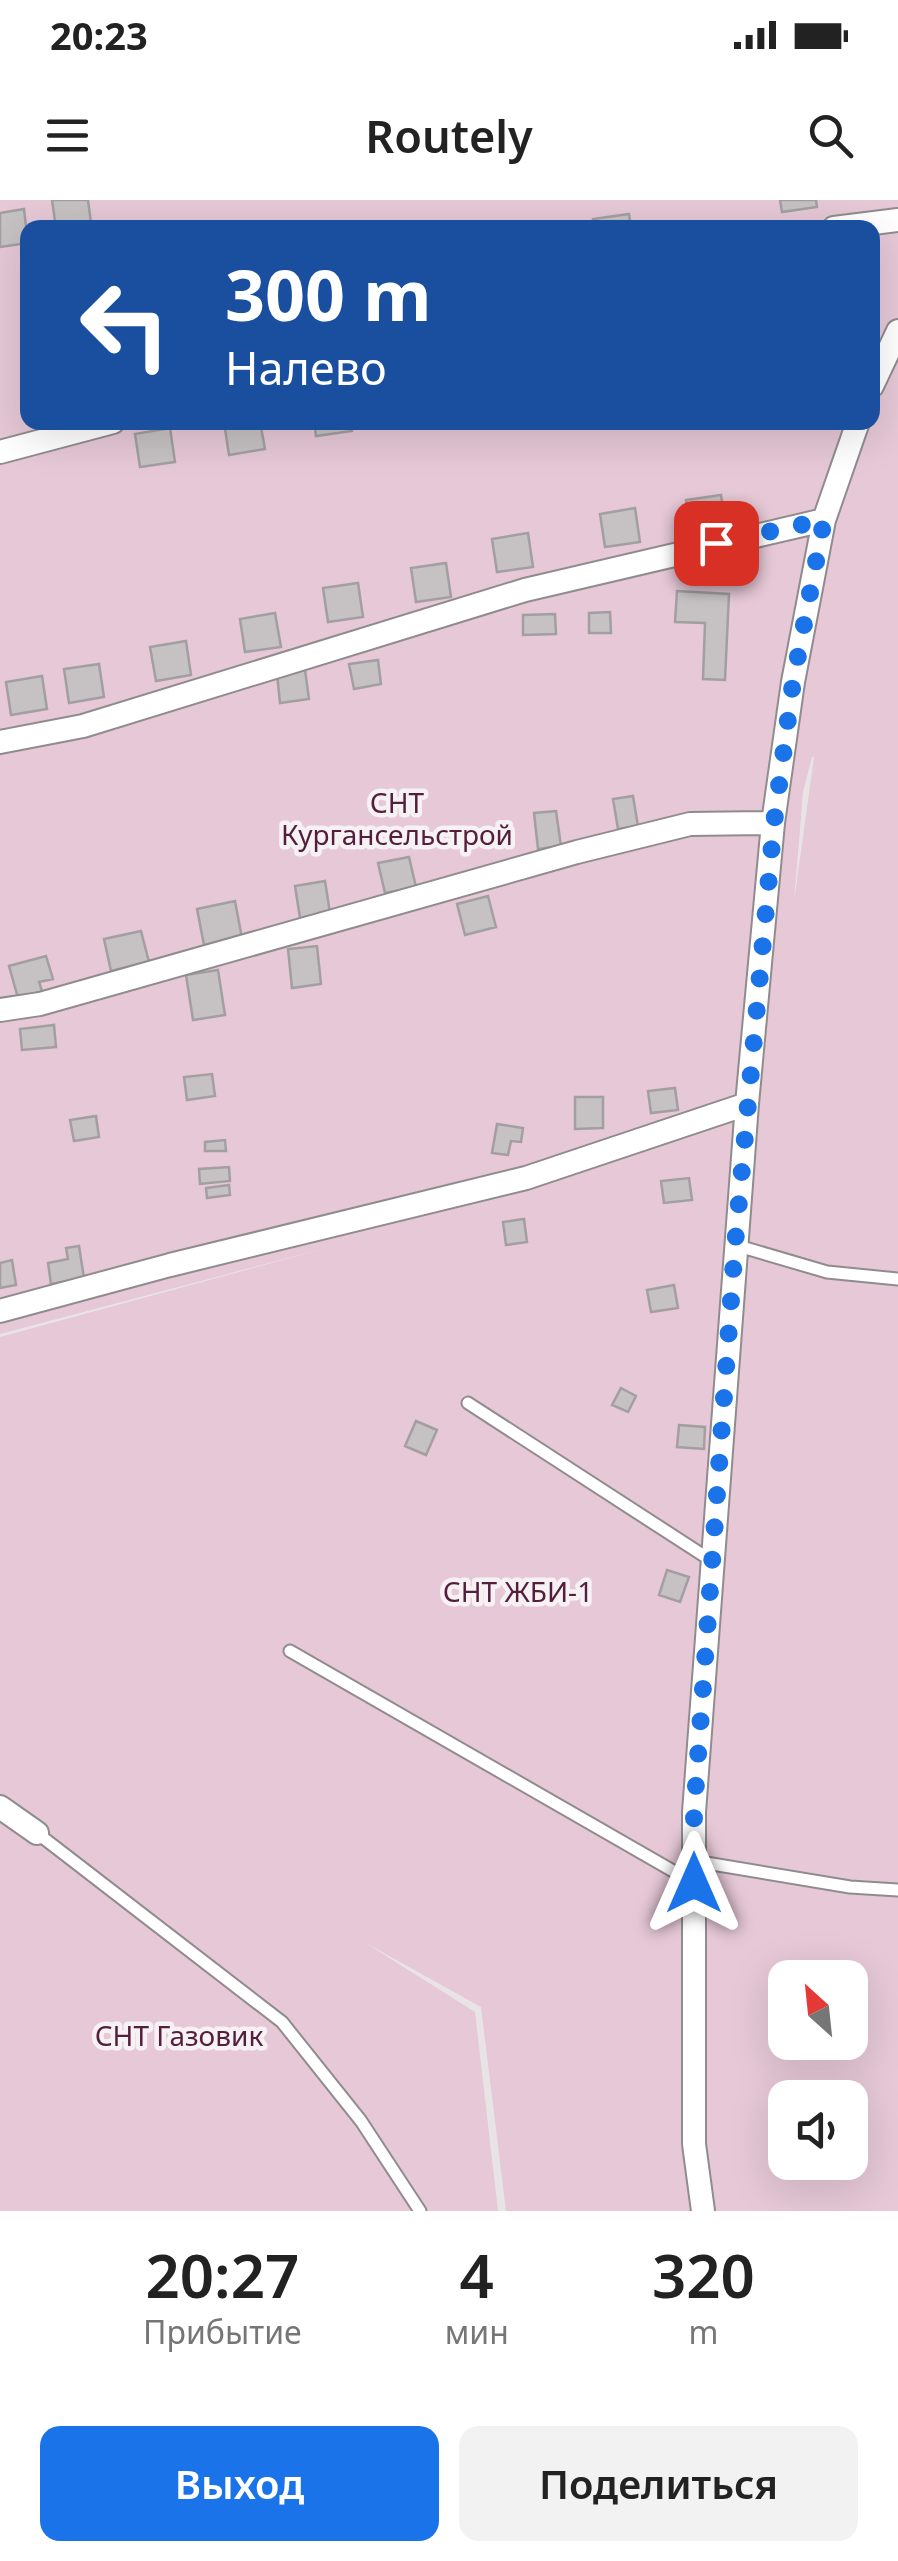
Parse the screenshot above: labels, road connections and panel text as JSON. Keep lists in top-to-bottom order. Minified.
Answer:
{"parks":["СНТ Кургансельстрой","СНТ ЖБИ-1","СНТ Газовик"],"north":"top left","page":{"status":"20:23","header":"Routely","turn":["300 m","Налево"],"eta":["20:27","Прибытие","4","мин","320","m"],"buttons":["Выход","Поделиться"]}}
